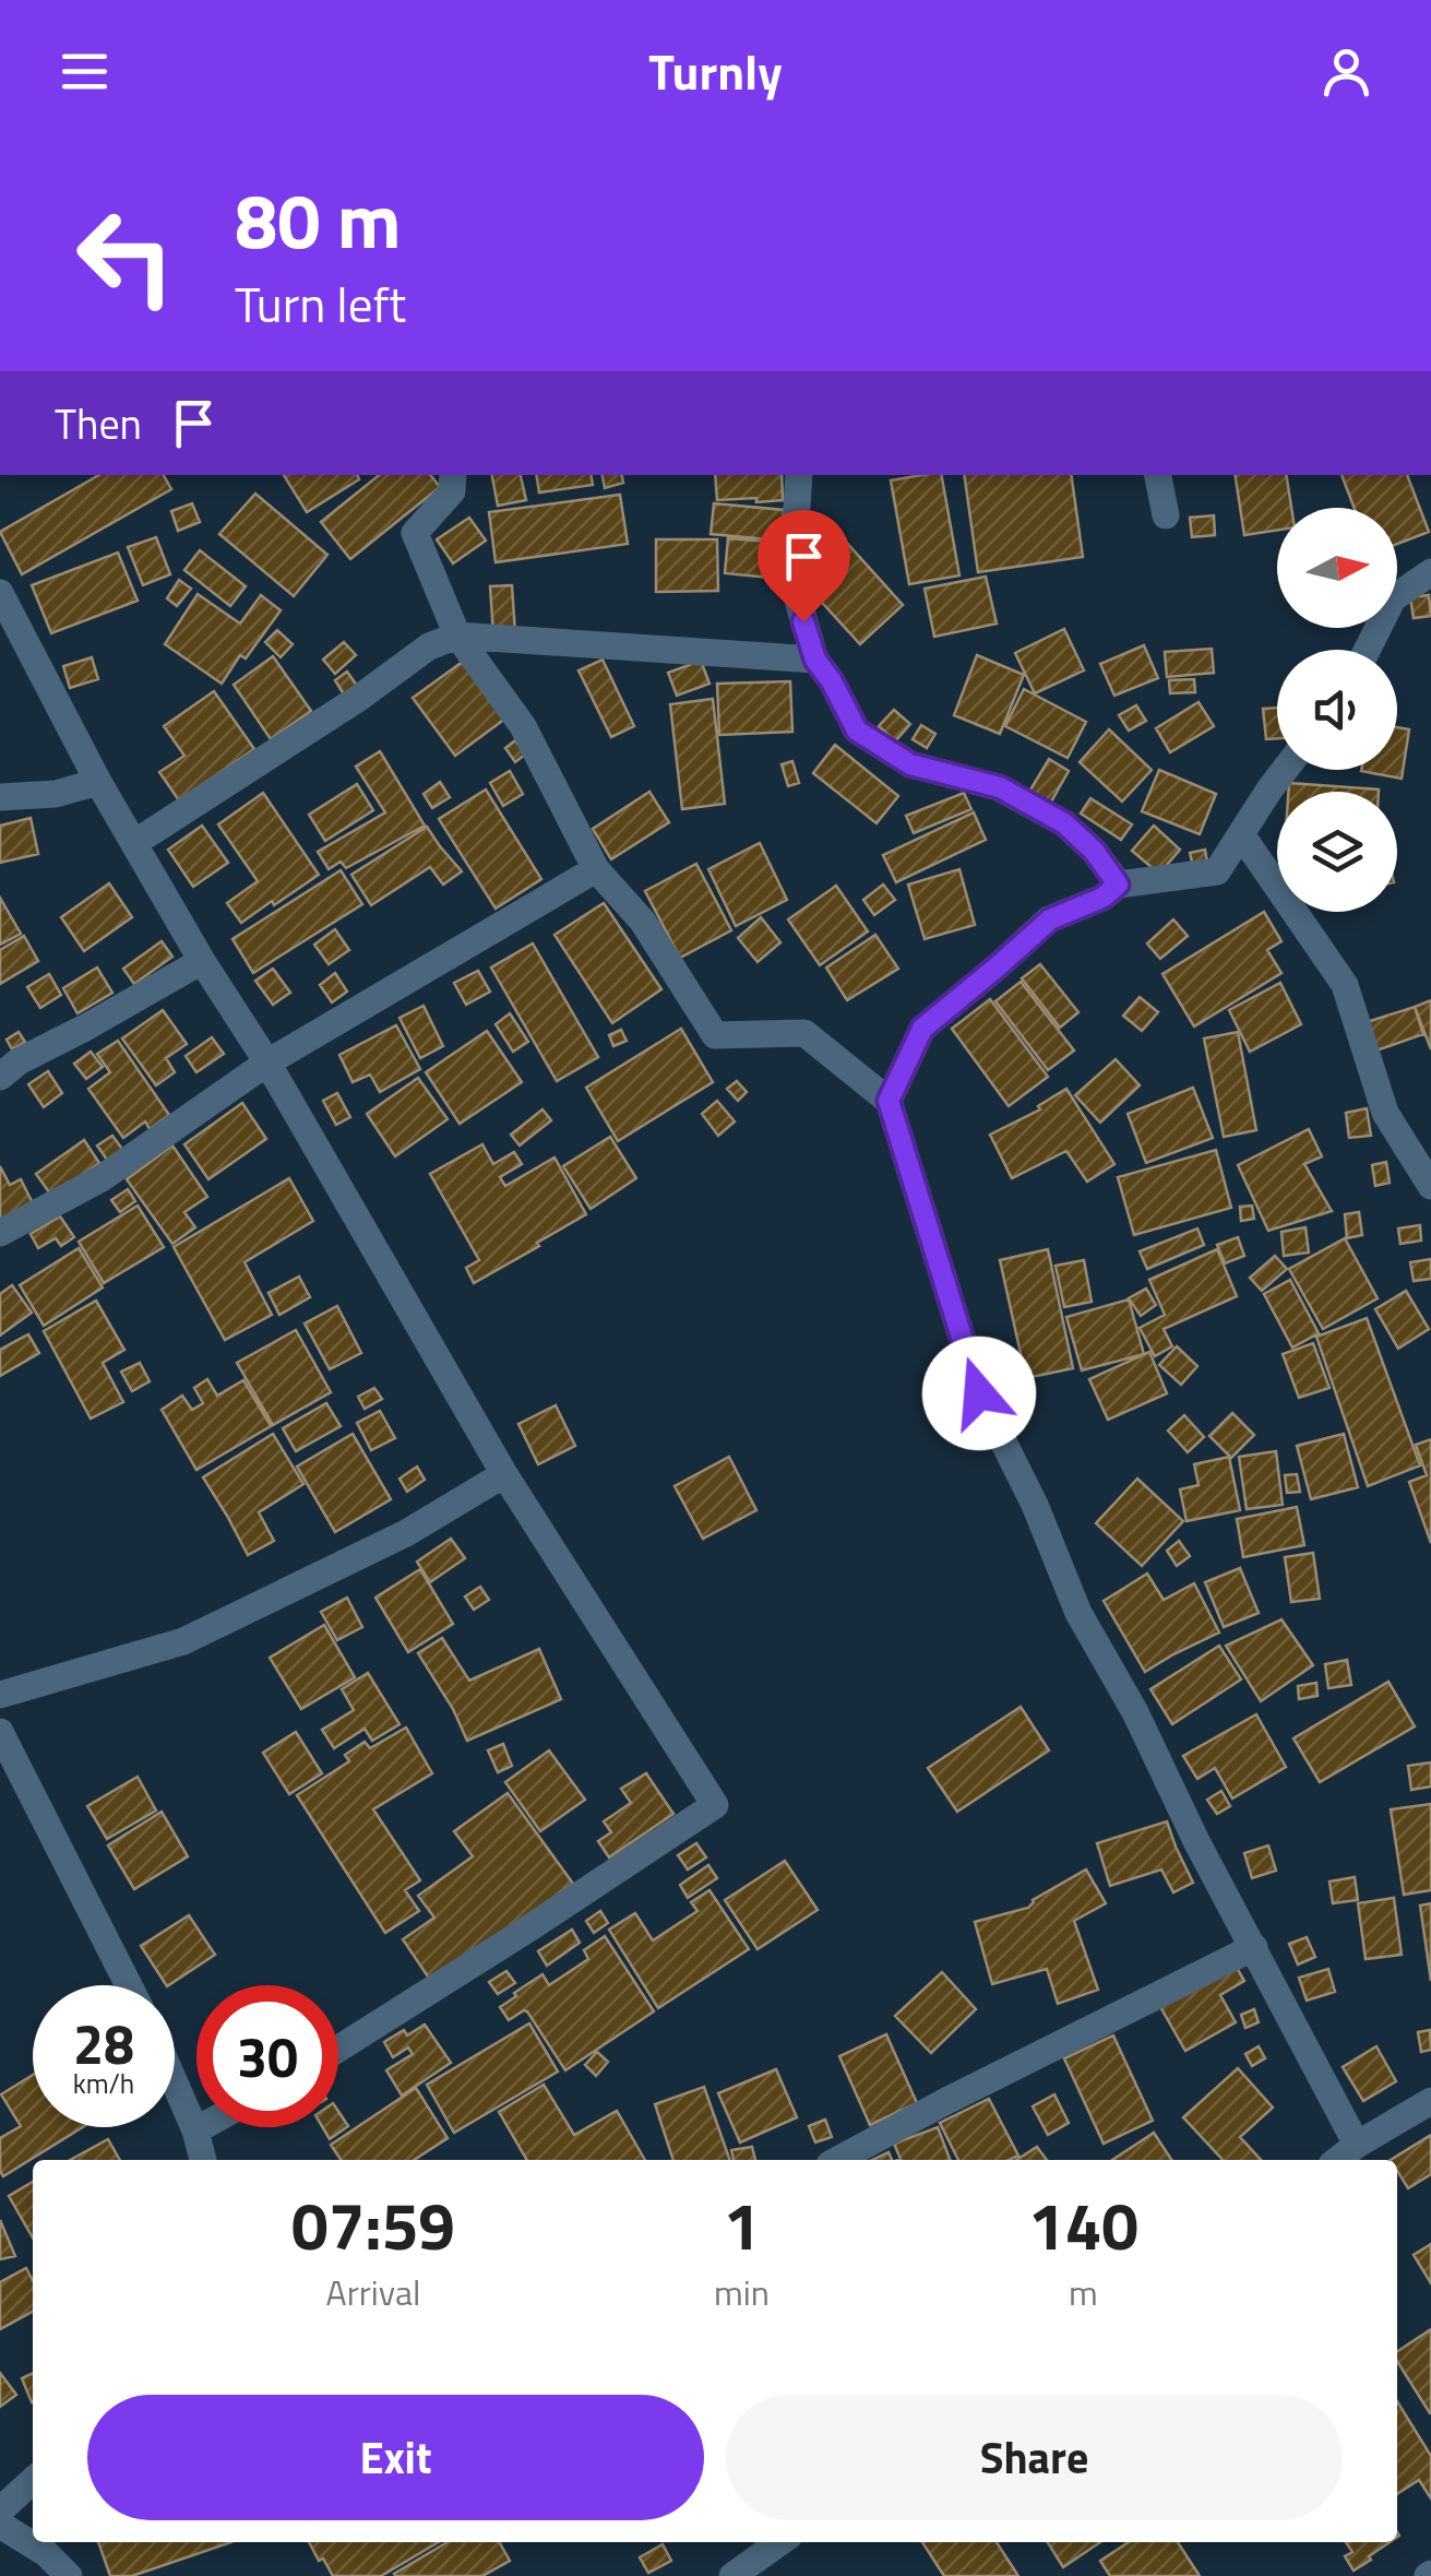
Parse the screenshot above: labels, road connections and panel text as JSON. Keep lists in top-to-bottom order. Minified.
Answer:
{"north":"right","page":{"header":"Turnly","turn":["80 m","Turn left"],"then":"Then","speed":"28 km/h","limit":"30","eta":["07:59","Arrival","1","min","140","m"],"buttons":["Exit","Share"]}}
